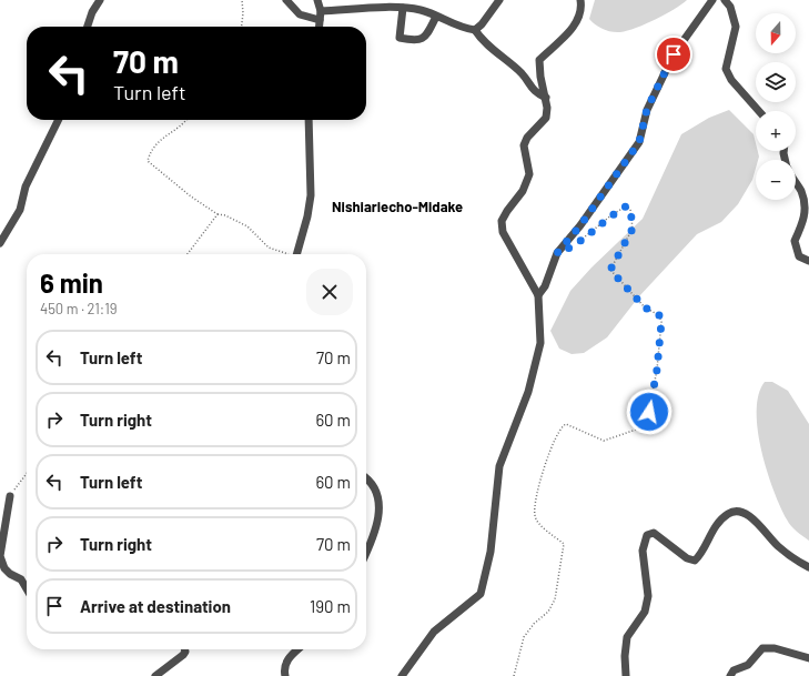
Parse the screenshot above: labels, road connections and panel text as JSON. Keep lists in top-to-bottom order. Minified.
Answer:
{"districts":["Nishiariecho-Midake"],"north":"bottom","page":{"map_buttons":["+","−"],"turn":["70 m","Turn left"],"heading":["6 min","450 m · 21:19"],"list":[{"name":"Turn left","value":"70 m"},{"name":"Turn right","value":"60 m"},{"name":"Turn left","value":"60 m"},{"name":"Turn right","value":"70 m"},{"name":"Arrive at destination","value":"190 m"}]}}
